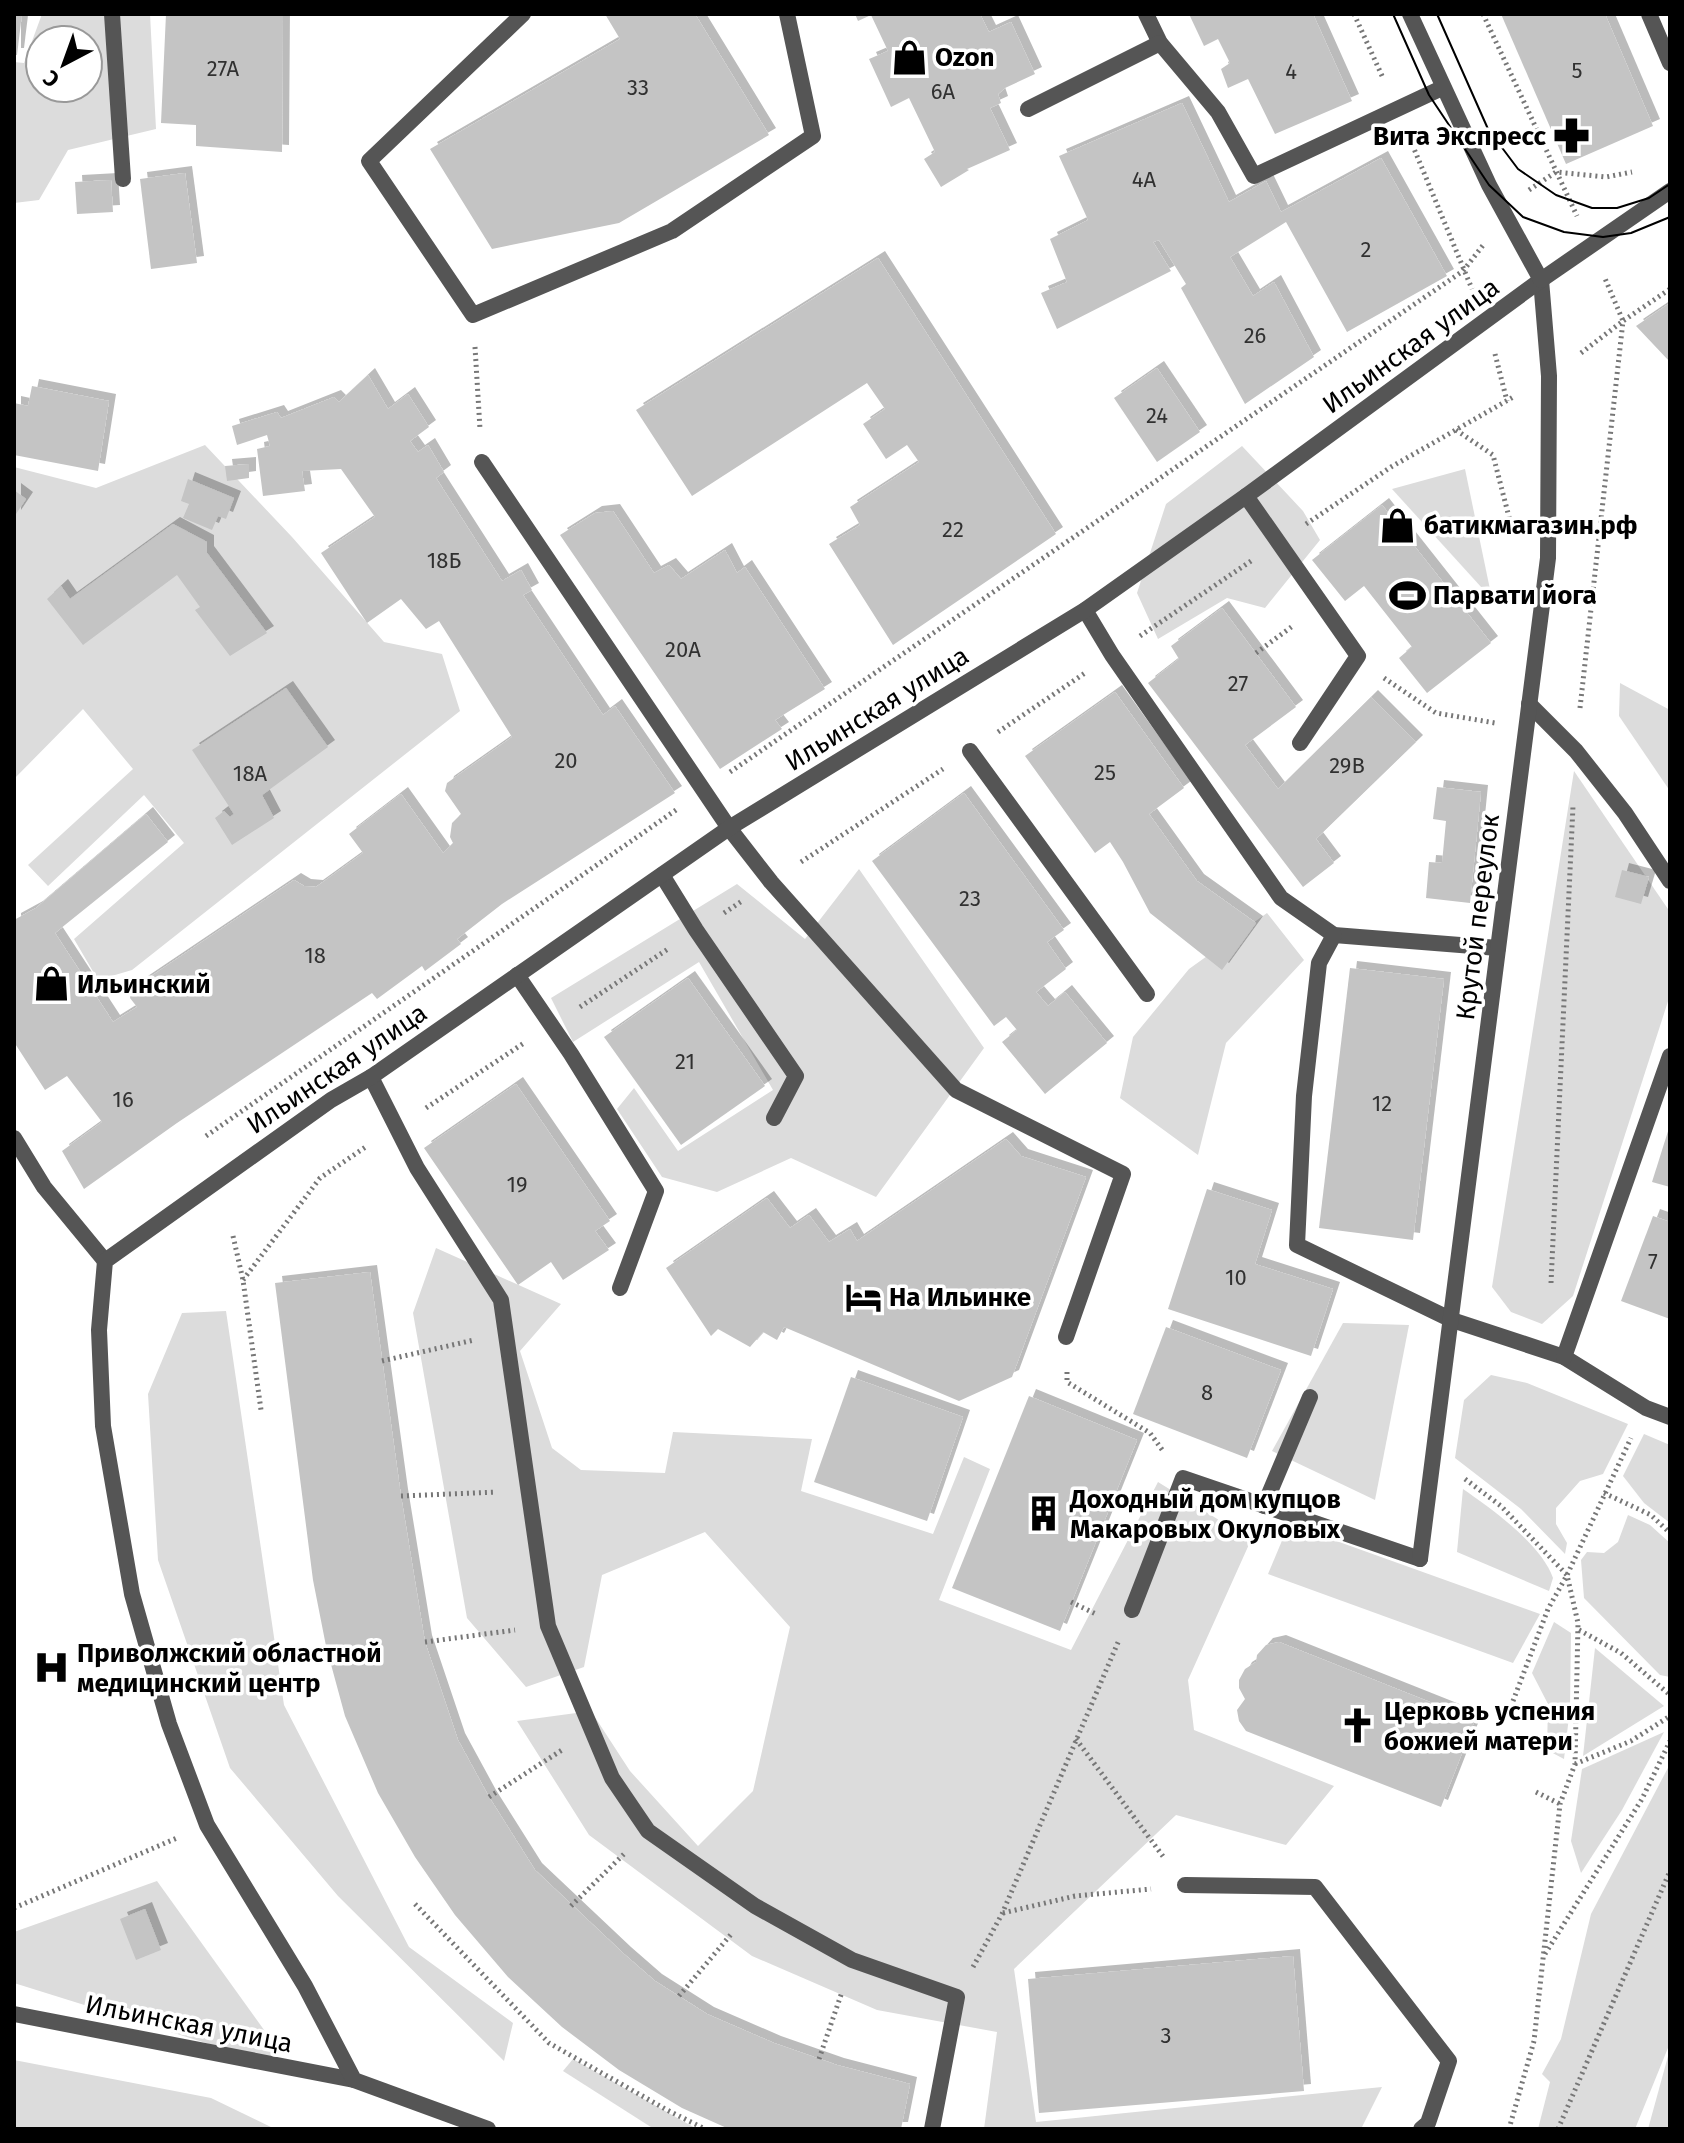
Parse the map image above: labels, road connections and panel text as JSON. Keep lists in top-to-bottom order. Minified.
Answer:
{"streets":{"street":["Ильинская улица","Крутой переулок"]},"crossings":[["Ильинская улица","Крутой переулок"]],"places":{"shop":["Ozon","батикмагазин.рф","Ильинский"],"pharmacy":["Вита Экспресс"],"sports":["Парвати йога"],"hotel":["На Ильинке"],"building":["Доходный дом купцов Макаровых Окуловых"],"hospital":["Приволжский областной медицинский центр"],"church":["Церковь успения божией матери"]},"house_numbers":["27А","5","4","33","6А","4А","2","26","24","22","18Б","20А","27","20","29В","25","18А","23","18","21","16","12","19","7","10","8","3"],"north":"bottom left"}
